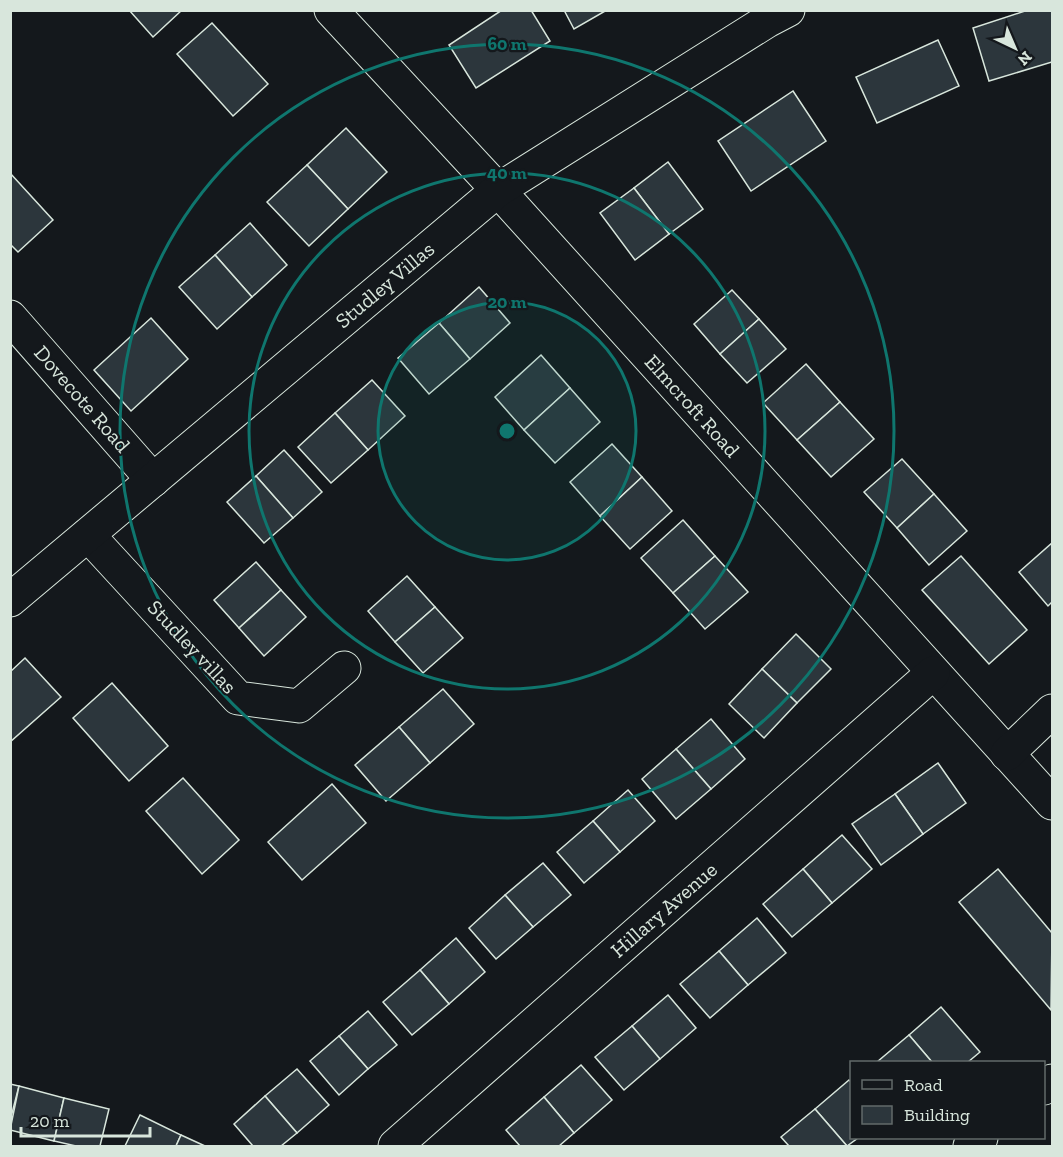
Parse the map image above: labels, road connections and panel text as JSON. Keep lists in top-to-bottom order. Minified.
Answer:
{"streets":{"street":["Studley Villas","Dovecote Road","Elmcroft Road","Studley villas","Hillary Avenue"]},"crossings":[["Studley Villas","Dovecote Road"],["Studley Villas","Elmcroft Road"],["Studley Villas","Studley villas"],["Elmcroft Road","Hillary Avenue"]],"legend":["Road","Building"],"scale_bar":"20 m","north":"bottom right","rings":["60 m","40 m","20 m"]}
